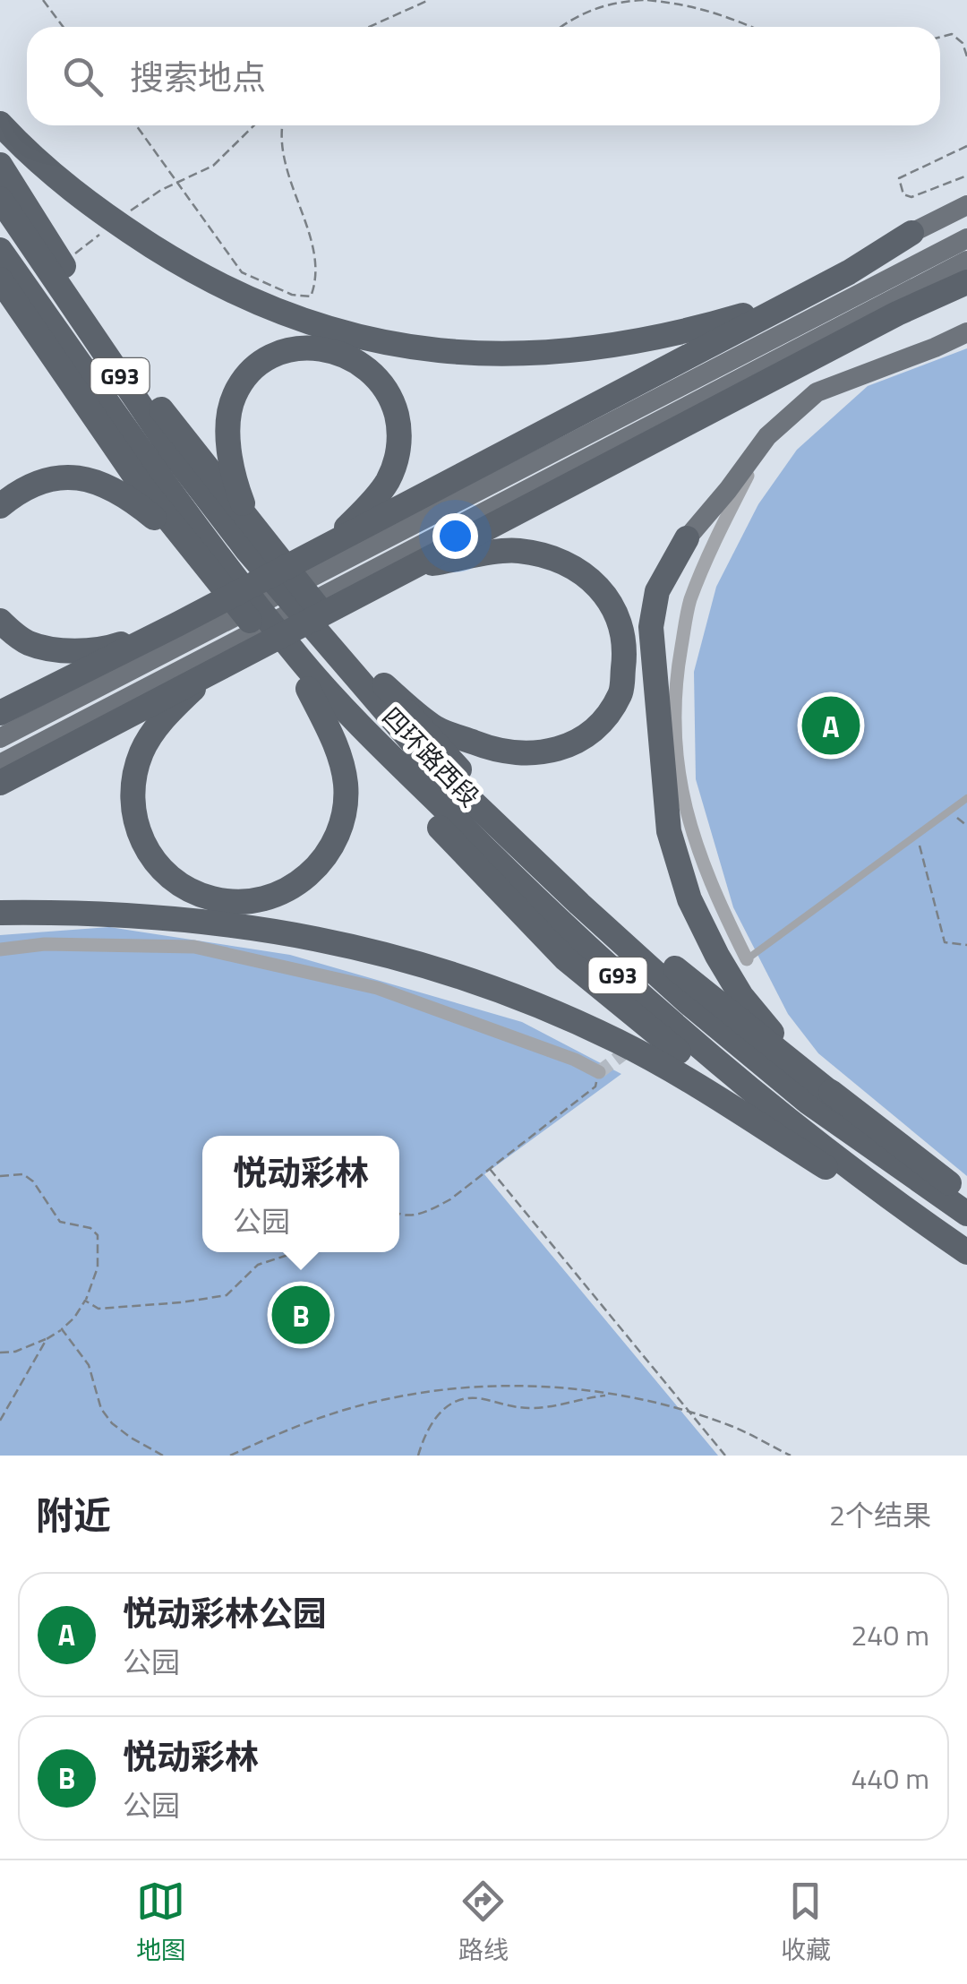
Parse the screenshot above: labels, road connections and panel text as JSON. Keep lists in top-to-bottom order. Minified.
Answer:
{"streets":{"highway":["G93","四环路西段"]},"page":{"search":"搜索地点","pins":["A","B"],"popup":["悦动彩林","公园"],"heading":["附近","2个结果"],"list":[{"mark":"A","name":"悦动彩林公园","note":"公园","value":"240 m"},{"mark":"B","name":"悦动彩林","note":"公园","value":"440 m"}],"nav":["地图","路线","收藏"]}}
